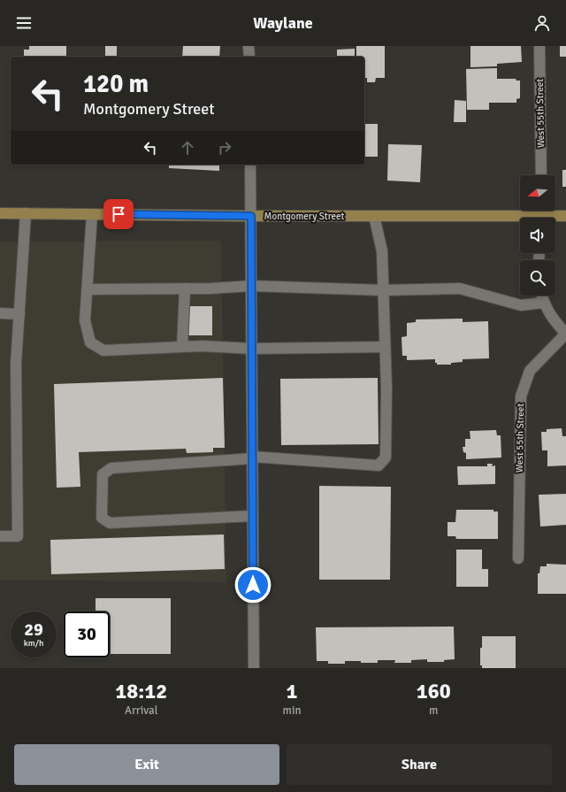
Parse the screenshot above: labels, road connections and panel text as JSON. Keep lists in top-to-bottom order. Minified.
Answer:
{"streets":{"main road":["Montgomery Street"],"street":["West 55th Street"]},"north":"left","page":{"header":"Waylane","turn":["120 m","Montgomery Street"],"speed":"29 km/h","limit":"30","eta":["18:12","Arrival","1","min","160","m"],"buttons":["Exit","Share"]}}
